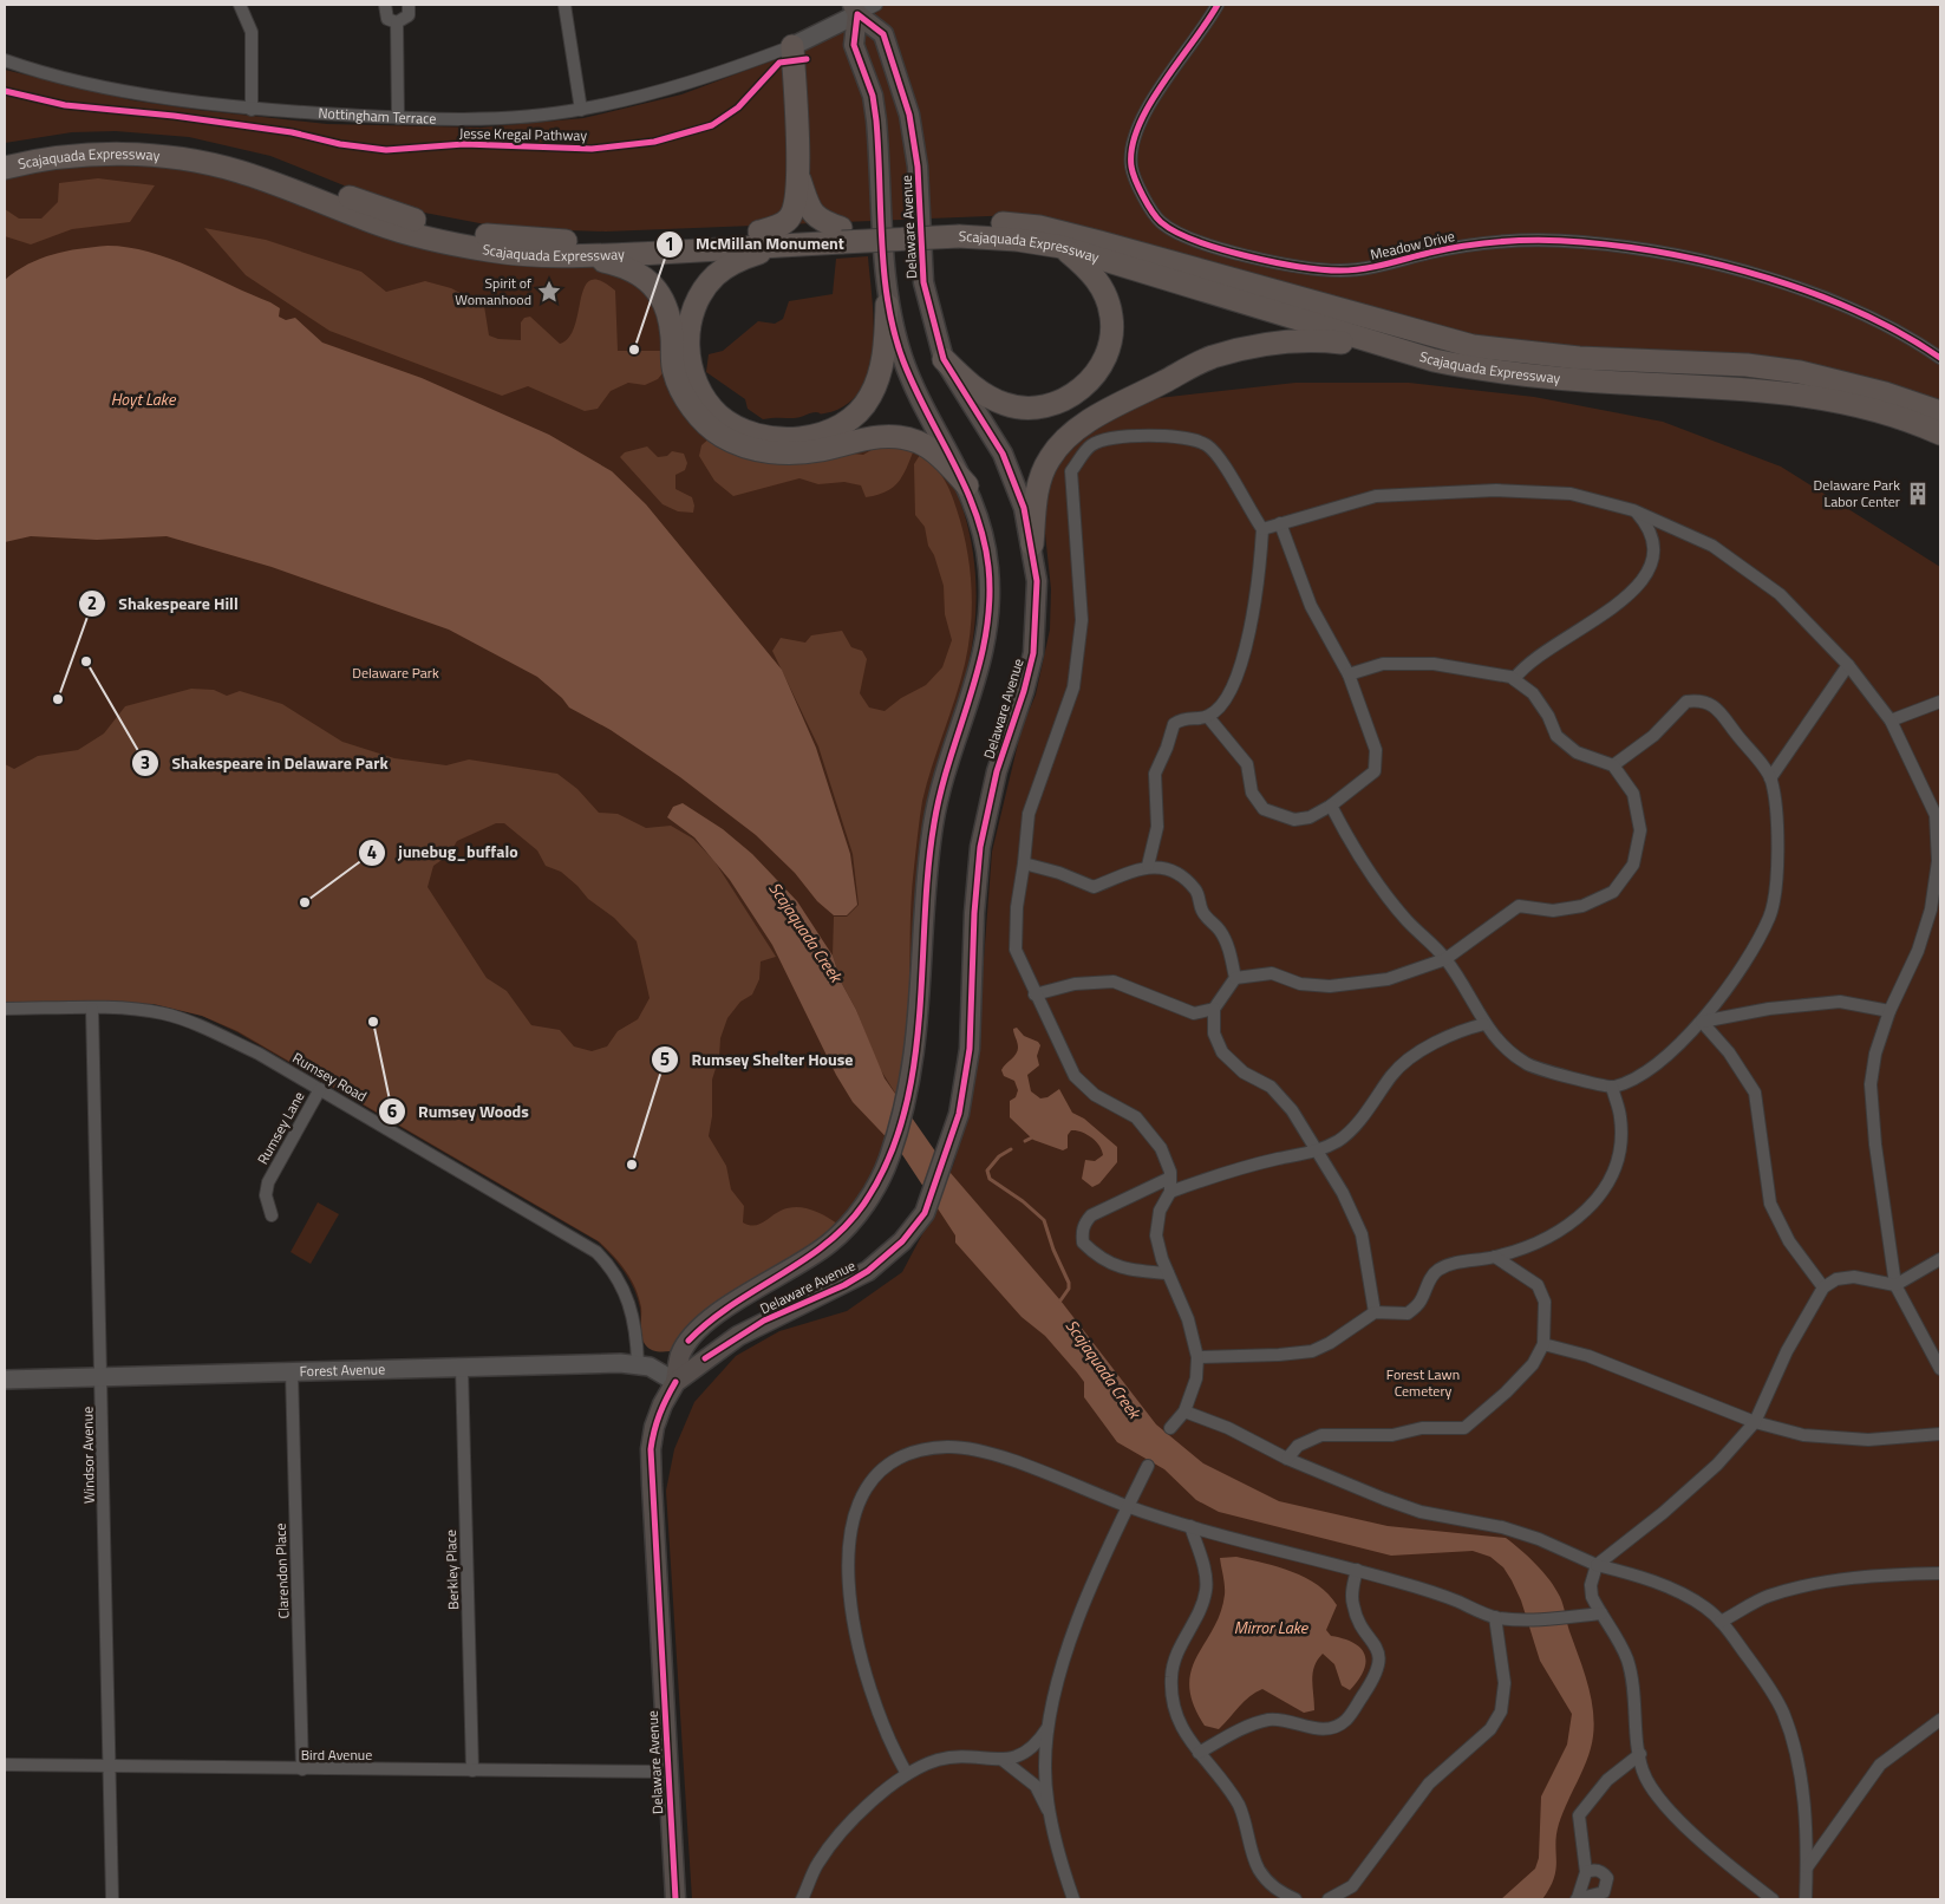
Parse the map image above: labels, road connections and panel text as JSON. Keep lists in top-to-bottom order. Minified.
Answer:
{"streets":{"highway":["Scajaquada Expressway"],"main road":["Delaware Avenue"],"street":["Nottingham Terrace","Meadow Drive","Rumsey Road","Rumsey Lane","Forest Avenue","Windsor Avenue","Berkley Place","Clarendon Place","Bird Avenue"],"cycle path":["Jesse Kregal Pathway"]},"crossings":[["Nottingham Terrace","Delaware Avenue"],["Delaware Avenue","Forest Avenue"],["Delaware Avenue","Bird Avenue"],["Rumsey Road","Rumsey Lane"],["Rumsey Road","Forest Avenue"],["Rumsey Road","Windsor Avenue"],["Forest Avenue","Windsor Avenue"],["Forest Avenue","Berkley Place"],["Forest Avenue","Clarendon Place"],["Windsor Avenue","Bird Avenue"],["Berkley Place","Bird Avenue"],["Clarendon Place","Bird Avenue"]],"water":["Hoyt Lake","Scajaquada Creek","Mirror Lake"],"parks":["Delaware Park","Forest Lawn Cemetery"],"places":{"place":["Spirit of Womanhood"],"other":["McMillan Monument","Shakespeare in Delaware Park","Shakespeare Hill","junebug_buffalo","Rumsey Woods","Rumsey Shelter House"],"building":["Delaware Park Labor Center"]}}
